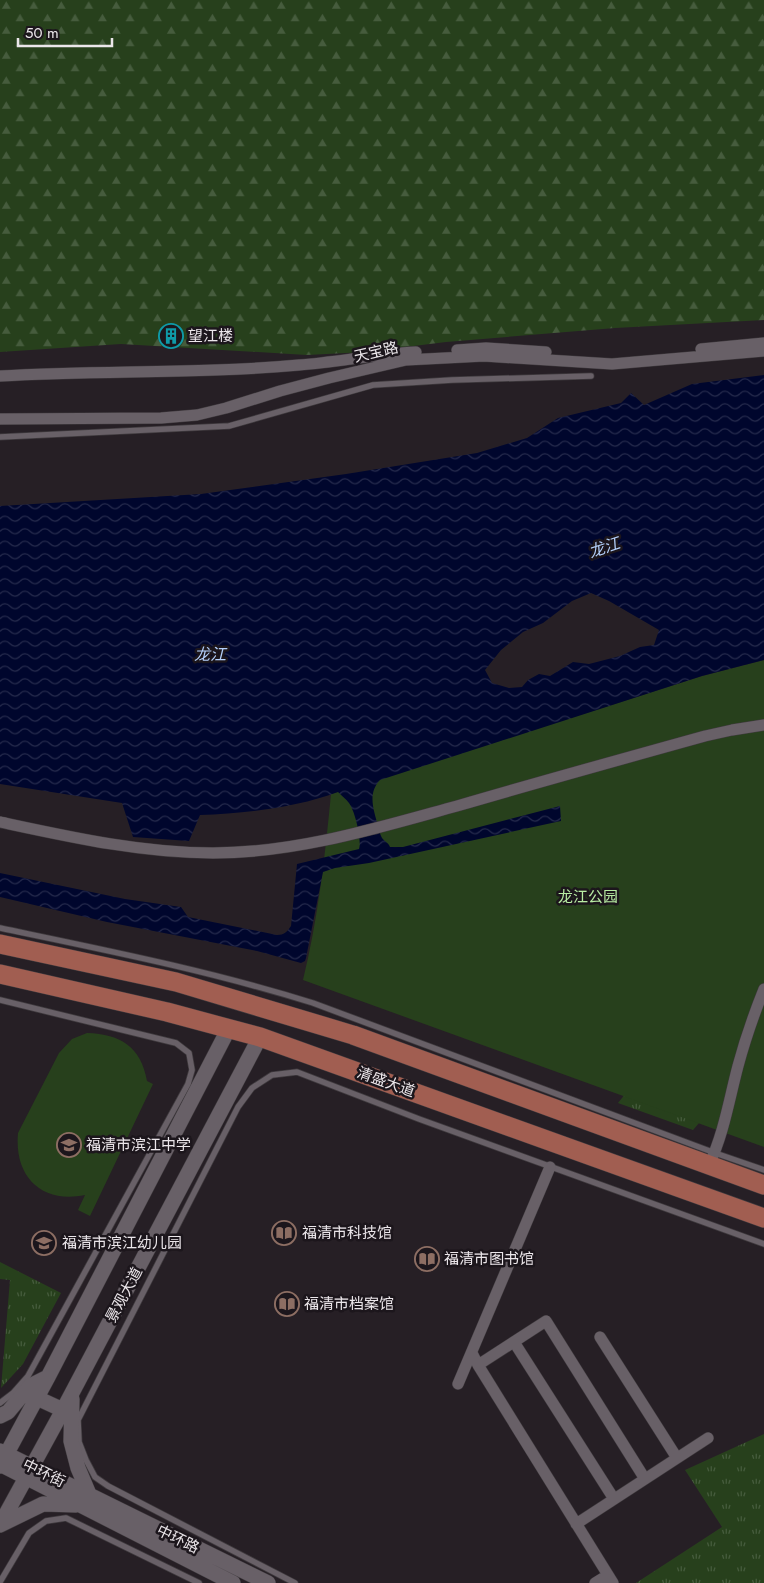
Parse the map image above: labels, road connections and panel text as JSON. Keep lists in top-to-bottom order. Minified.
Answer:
{"streets":{"main road":["清盛大道"],"street":["天宝路","景观大道","中环街","中环路"]},"crossings":[["清盛大道","景观大道"],["景观大道","中环街"],["中环街","中环路"]],"water":["龙江"],"parks":["龙江公园"],"places":{"building":["望江楼"],"school or university":["福清市滨江中学","福清市滨江幼儿园"],"library":["福清市科技馆","福清市图书馆","福清市档案馆"]},"scale_bar":"50 m"}
